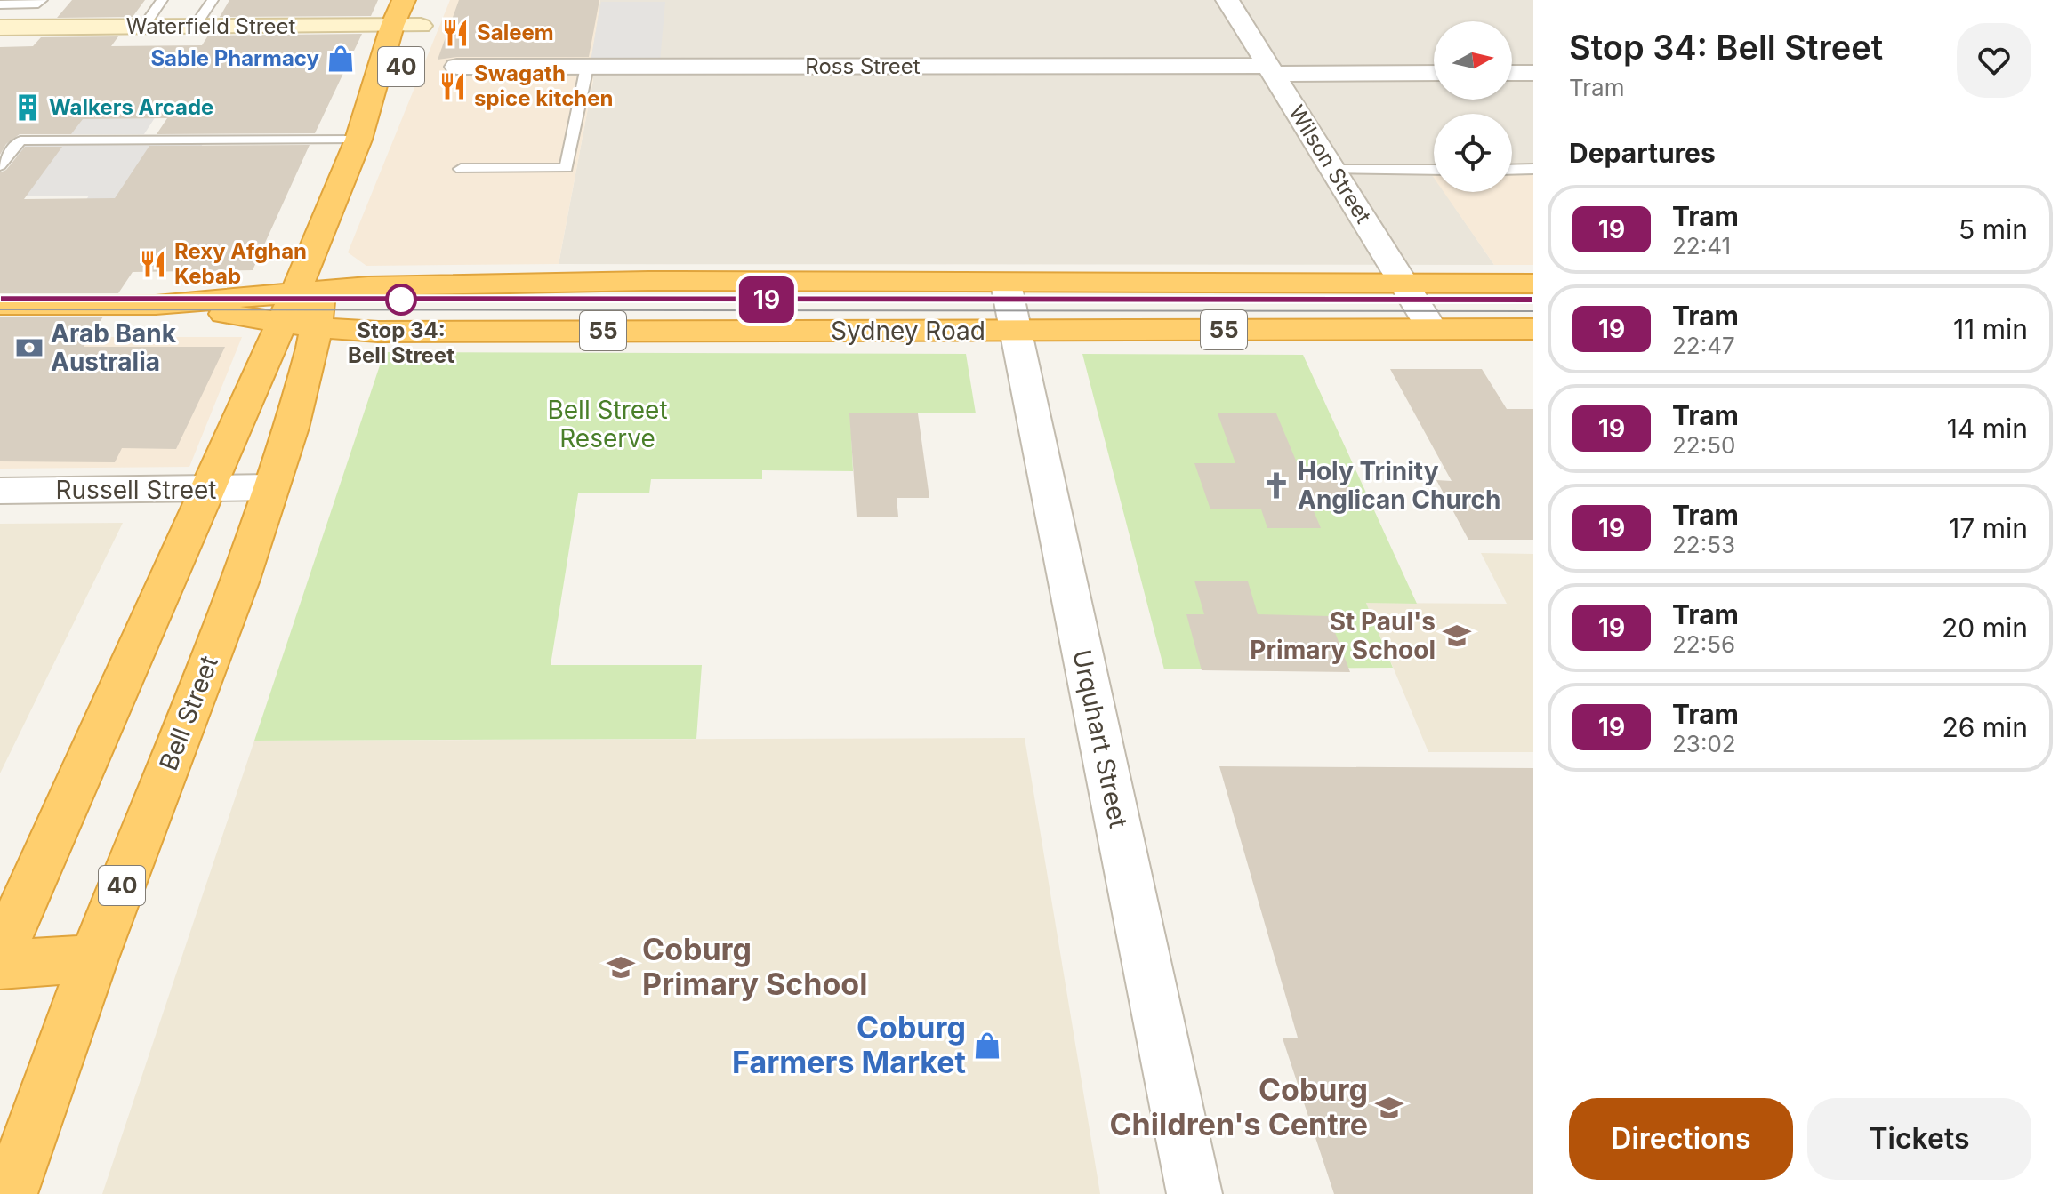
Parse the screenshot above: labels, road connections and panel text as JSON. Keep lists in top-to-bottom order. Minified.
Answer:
{"streets":{"highway":["40","55","Sydney Road","Bell Street"],"street":["Waterfield Street","Ross Street","Wilson Street","Russell Street","Urquhart Street"]},"crossings":[["Waterfield Street","Bell Street"],["Ross Street","Wilson Street"],["Wilson Street","Sydney Road"],["Sydney Road","Bell Street"],["Sydney Road","Urquhart Street"],["Russell Street","Bell Street"]],"parks":["Bell Street Reserve"],"places":{"restaurant":["Saleem","Swagath spice kitchen","Rexy Afghan Kebab"],"shop":["Sable Pharmacy","Coburg Farmers Market"],"building":["Walkers Arcade"],"other":["Stop 34: Bell Street"],"bank":["Arab Bank Australia"],"church":["Holy Trinity Anglican Church"],"school or university":["St Paul's Primary School","Coburg Primary School","Coburg Children's Centre"]},"lines":["tram line 19"],"north":"right","page":{"on_map":"19","heading":[["Stop 34: Bell Street","Tram"],"Departures"],"list":[{"mark":"19","name":"Tram","note":"22:41","value":"5 min"},{"mark":"19","name":"Tram","note":"22:47","value":"11 min"},{"mark":"19","name":"Tram","note":"22:50","value":"14 min"},{"mark":"19","name":"Tram","note":"22:53","value":"17 min"},{"mark":"19","name":"Tram","note":"22:56","value":"20 min"},{"mark":"19","name":"Tram","note":"23:02","value":"26 min"}],"buttons":["Directions","Tickets"]}}
